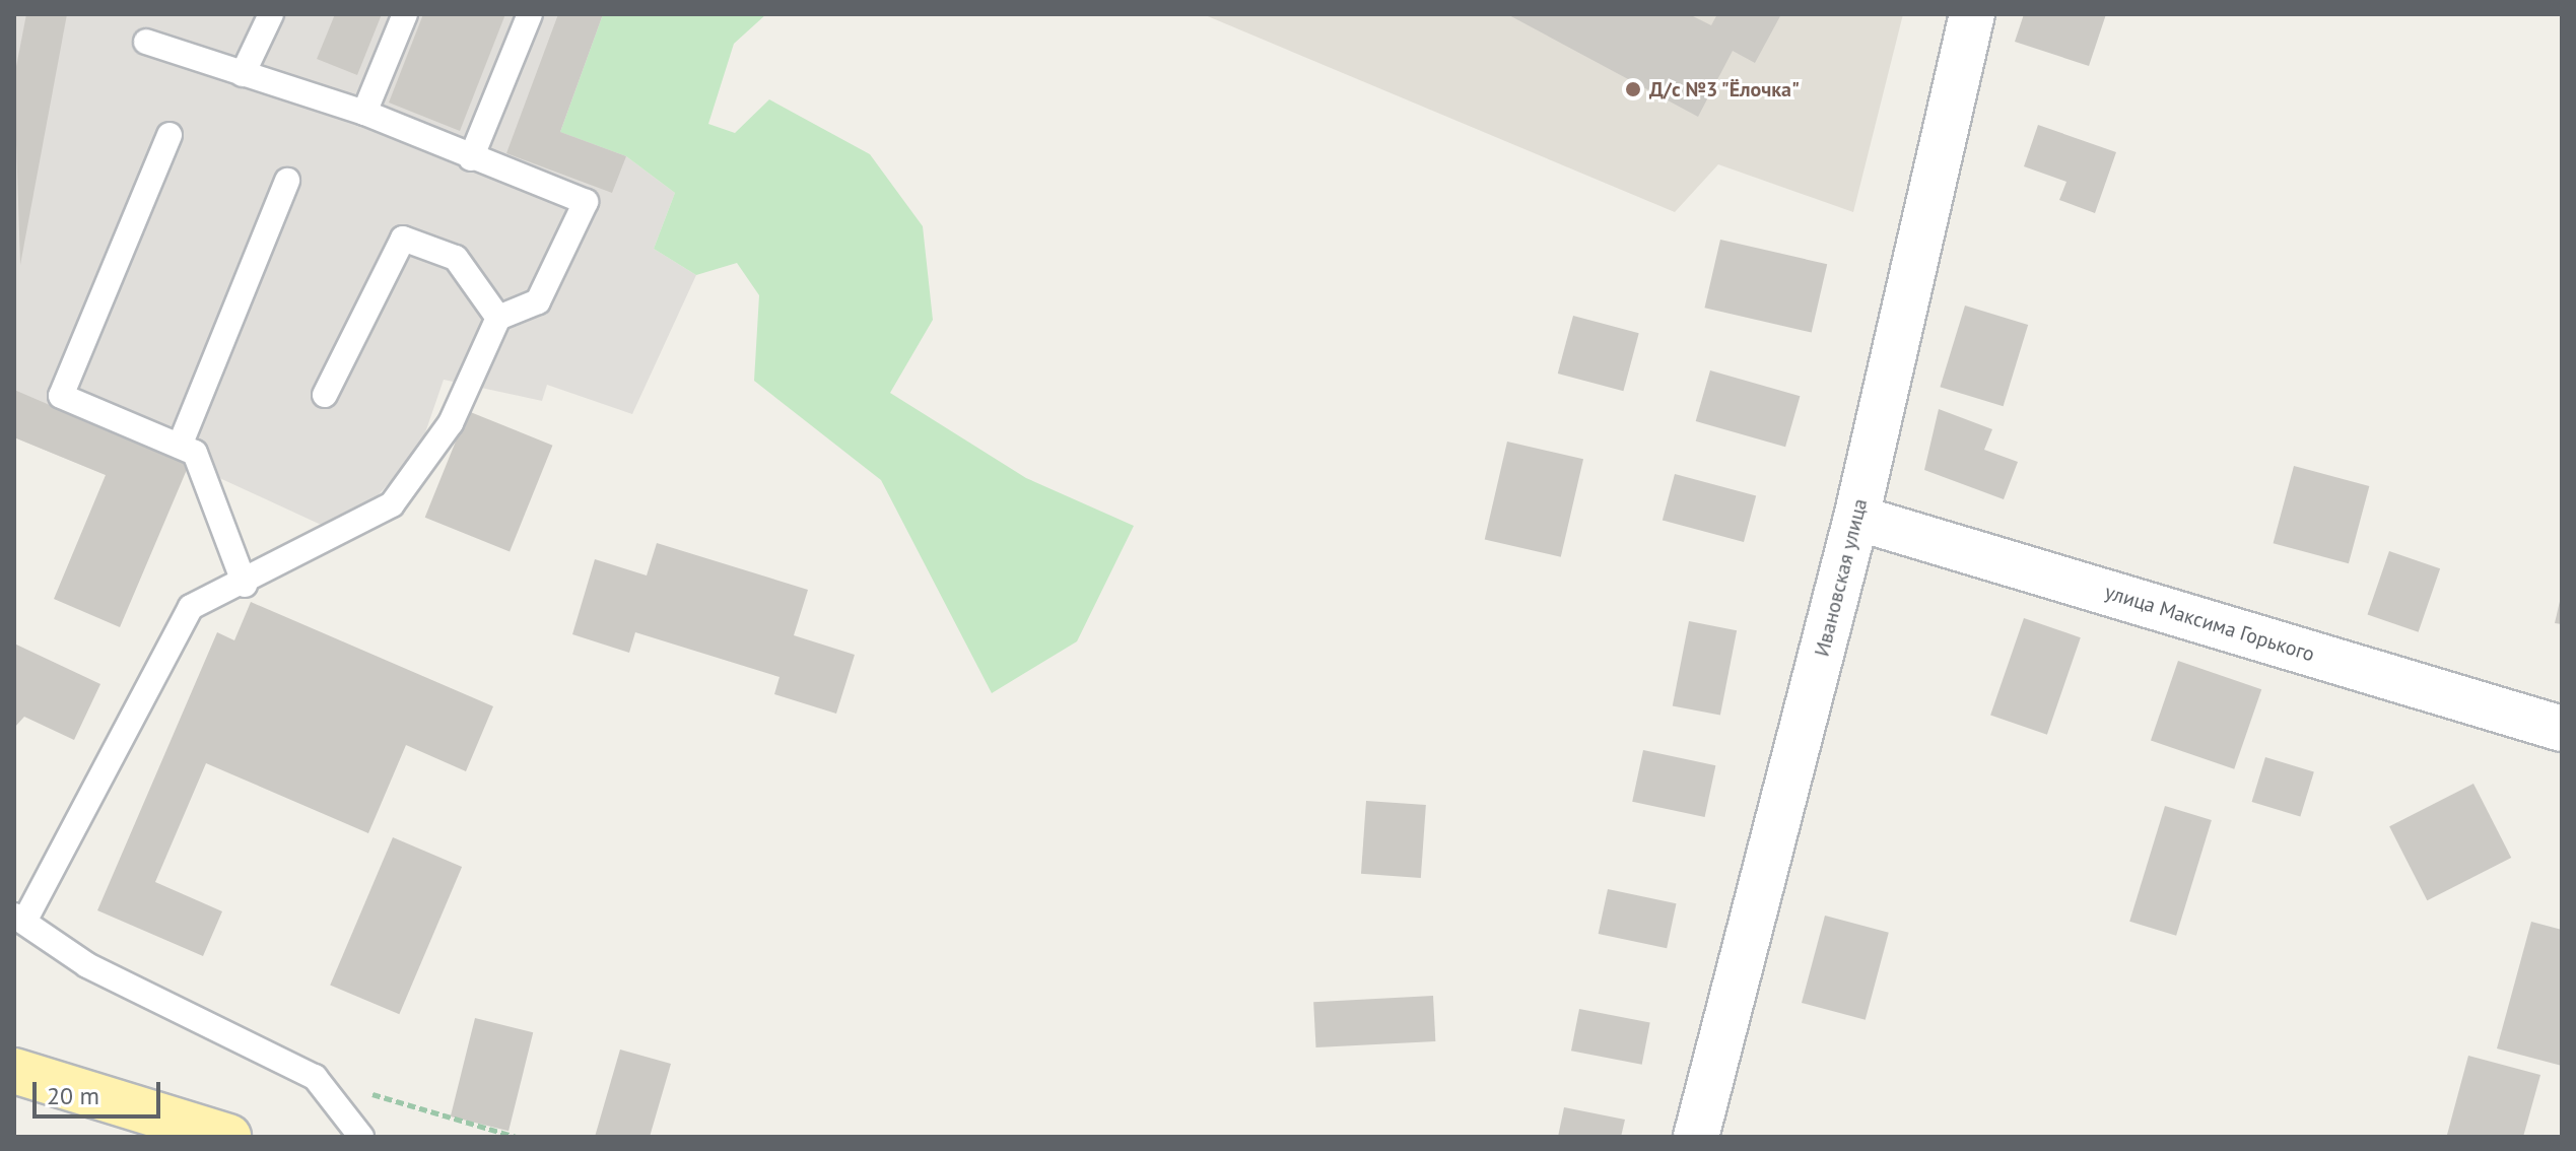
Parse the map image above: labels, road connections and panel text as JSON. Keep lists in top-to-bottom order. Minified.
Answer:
{"streets":{"street":["Ивановская улица","улица Максима Горького"]},"crossings":[["Ивановская улица","улица Максима Горького"]],"places":["Д/с №3 \"Ёлочка\""],"scale_bar":"20 m"}
